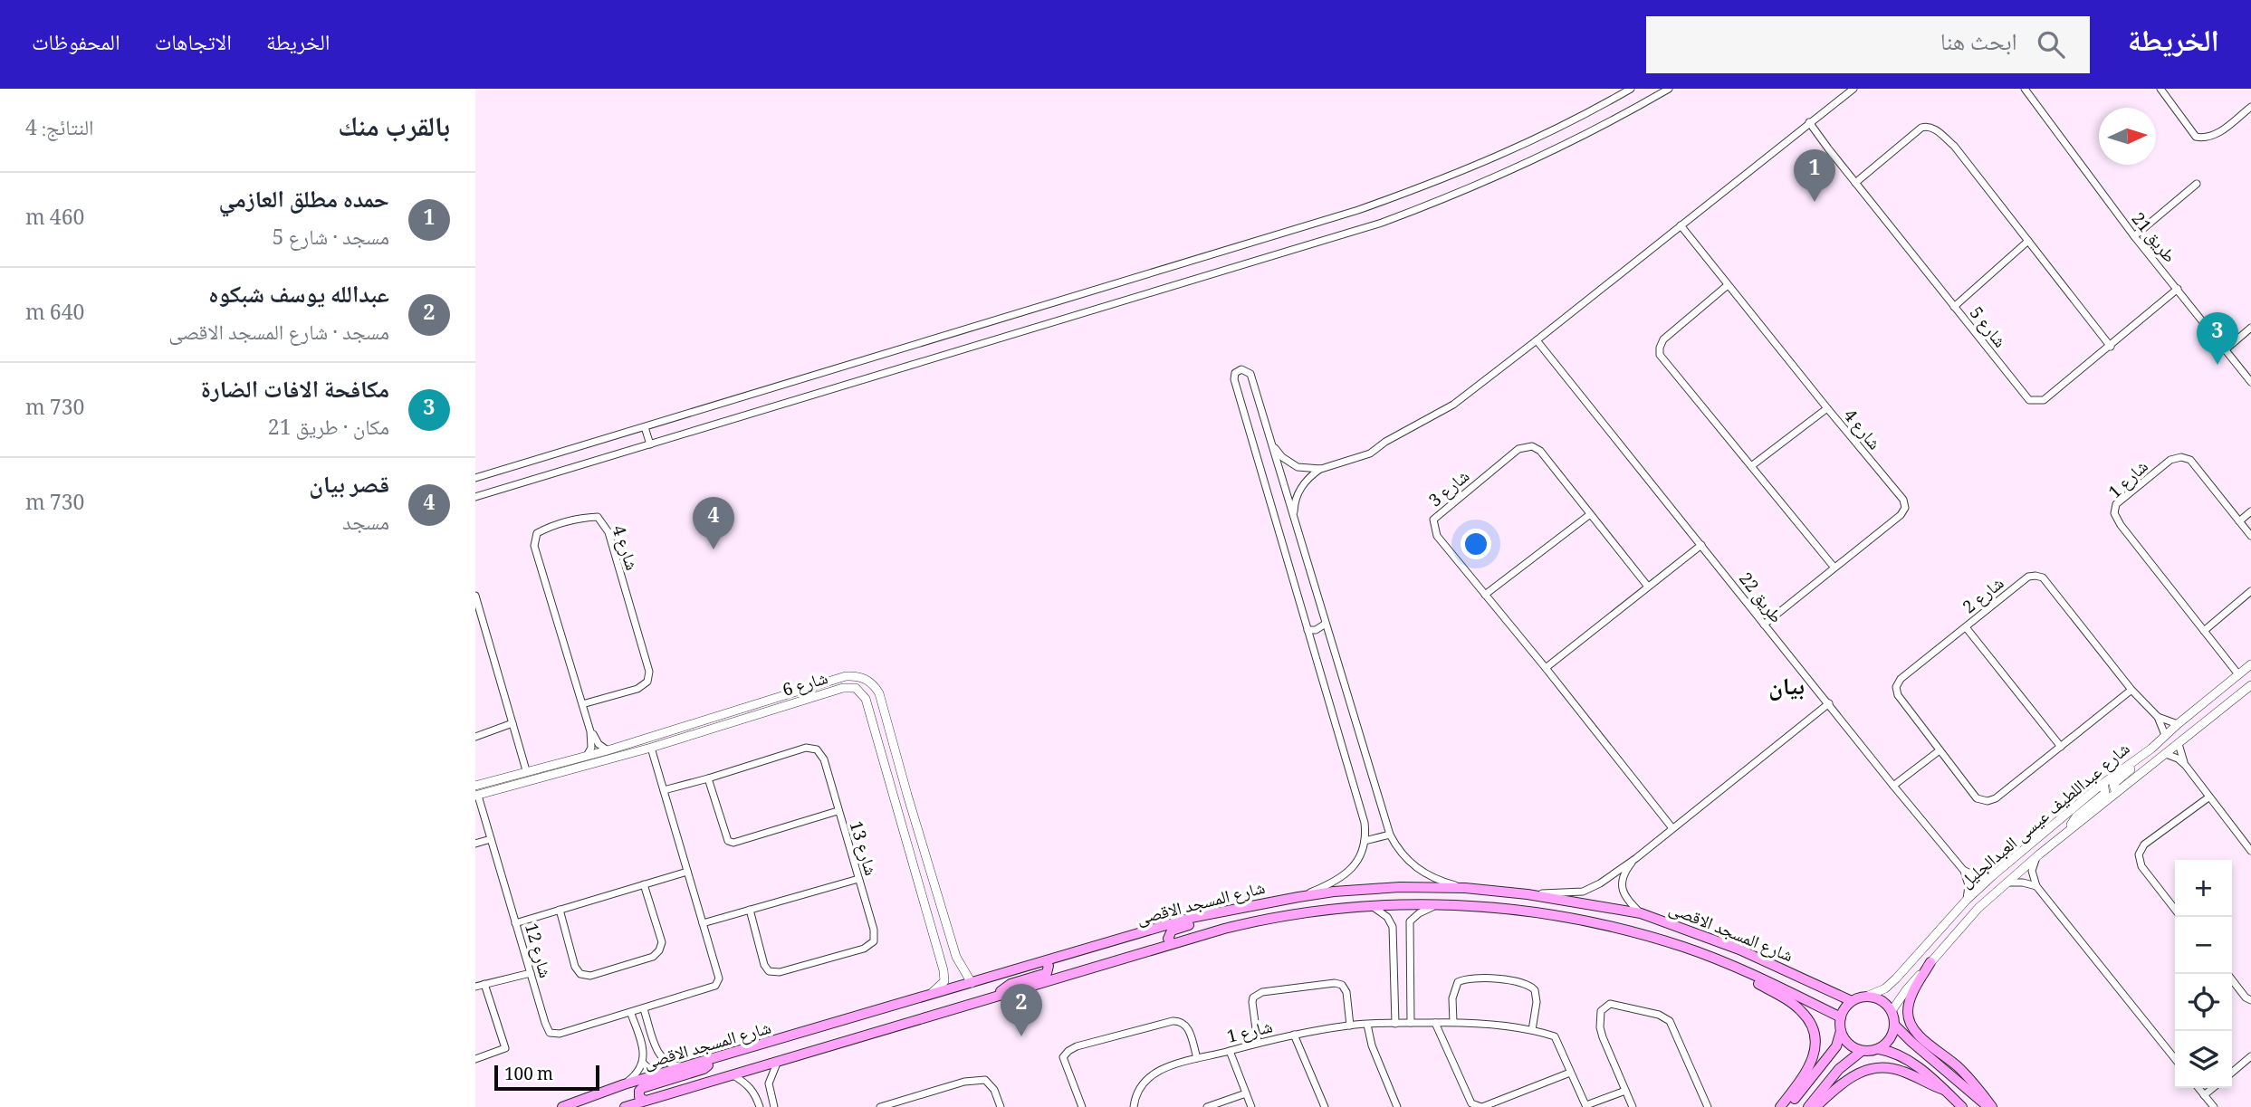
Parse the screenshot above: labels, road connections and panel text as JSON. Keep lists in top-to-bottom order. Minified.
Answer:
{"streets":{"main road":["شارع المسجد الاقصى"],"street":["طريق 21","شارع 5","شارع 4","شارع 1","شارع 3","شارع 2","طريق 22","شارع 6","شارع عبداللطيف عيسى العبدالجليل","شارع 13","شارع 12"]},"crossings":[["طريق 21","شارع 5"],["شارع 4","طريق 22"],["شارع 4","شارع 6"],["شارع 1","شارع عبداللطيف عيسى العبدالجليل"],["شارع 2","شارع عبداللطيف عيسى العبدالجليل"],["شارع 6","شارع المسجد الاقصى"],["شارع 6","شارع 12"],["شارع عبداللطيف عيسى العبدالجليل","شارع المسجد الاقصى"],["شارع 13","شارع 12"]],"districts":["بيان"],"scale_bar":"100 m","north":"right","page":{"header":"الخريطة","search":"ابحث هنا","nav":["الخريطة","الاتجاهات","المحفوظات"],"heading":["بالقرب منك","النتائج: 4"],"pins":["1","3","4","2"],"list":[{"mark":"1","name":"حمده مطلق العازمي","note":"مسجد · شارع 5","value":"460 m"},{"mark":"2","name":"عبدالله يوسف شبكوه","note":"مسجد · شارع المسجد الاقصى","value":"640 m"},{"mark":"3","name":"مكافحة الافات الضارة","note":"مكان · طريق 21","value":"730 m"},{"mark":"4","name":"قصر بيان","note":"مسجد","value":"730 m"}],"map_buttons":["+","−"],"scale":"100 m"}}
